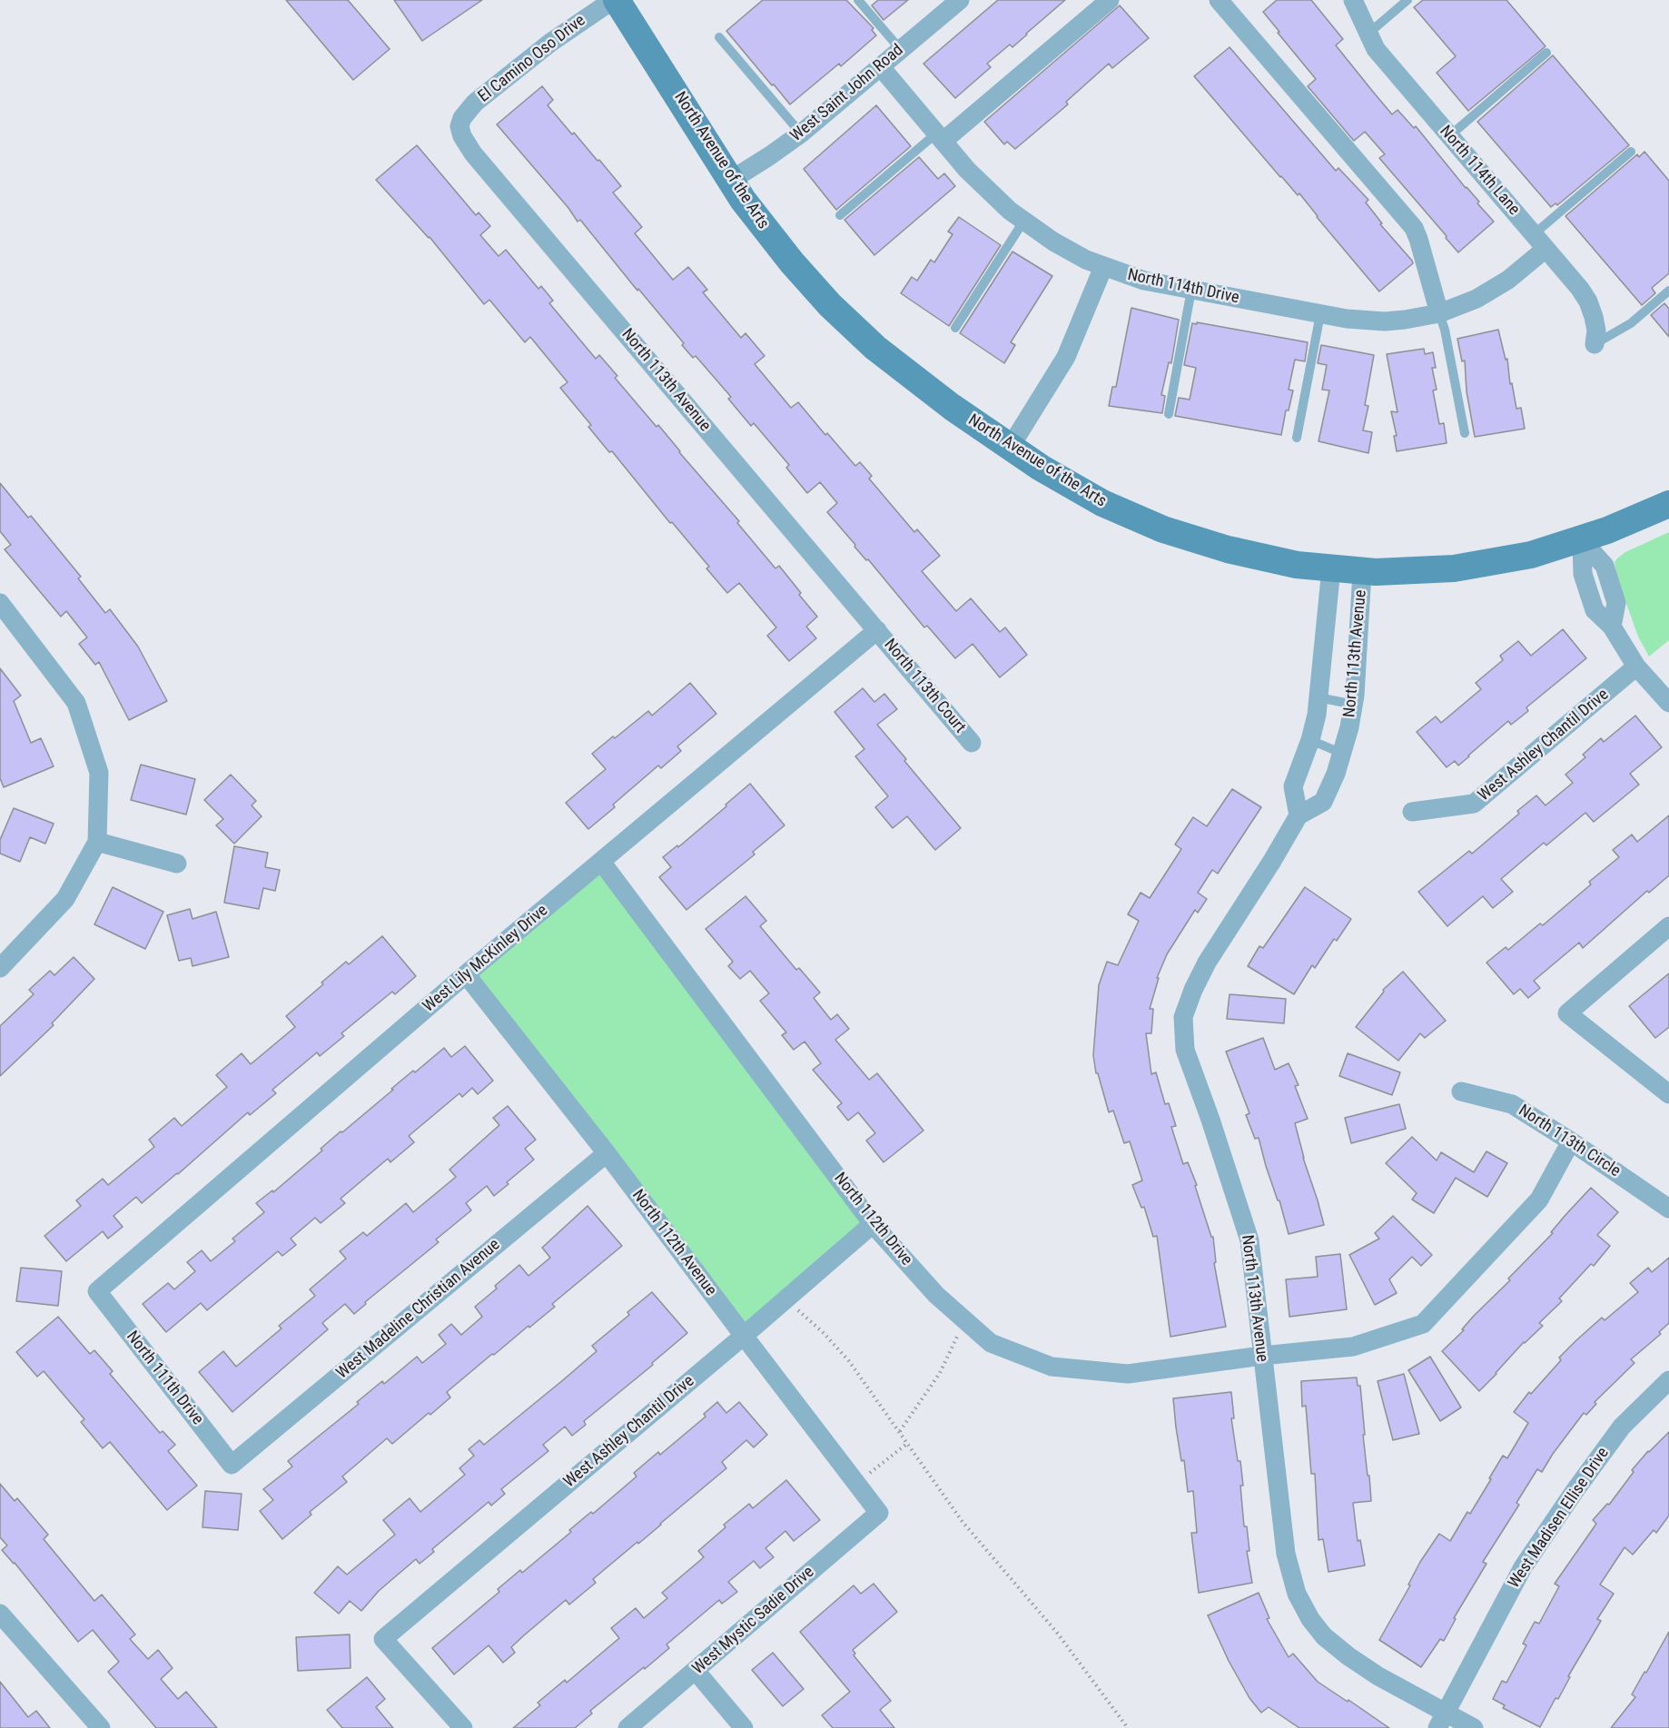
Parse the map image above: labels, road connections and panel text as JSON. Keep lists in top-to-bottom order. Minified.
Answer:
{"streets":{"street":["El Camino Oso Drive","West Saint John Road","North Avenue of the Arts","North 114th Lane","North 114th Drive","North 113th Avenue","North 113th Court","West Ashley Chantil Drive","West Lily McKinley Drive","North 113th Circle","North 112th Drive","North 112th Avenue","West Madeline Christian Avenue","North 111th Drive","West Madisen Ellise Drive","West Mystic Sadie Drive"]},"crossings":[["El Camino Oso Drive","North Avenue of the Arts"],["El Camino Oso Drive","North 113th Avenue"],["West Saint John Road","North Avenue of the Arts"],["West Saint John Road","North 114th Drive"],["North Avenue of the Arts","North 113th Avenue"],["North 114th Lane","North 114th Drive"],["North 113th Avenue","North 113th Court"],["North 113th Avenue","West Lily McKinley Drive"],["North 113th Avenue","North 112th Drive"],["North 113th Avenue","West Madisen Ellise Drive"],["North 113th Court","West Lily McKinley Drive"],["West Ashley Chantil Drive","North 112th Drive"],["West Ashley Chantil Drive","North 112th Avenue"],["West Lily McKinley Drive","North 112th Drive"],["West Lily McKinley Drive","North 112th Avenue"],["West Lily McKinley Drive","North 111th Drive"],["North 113th Circle","North 112th Drive"],["North 112th Avenue","West Madeline Christian Avenue"],["North 112th Avenue","West Mystic Sadie Drive"],["West Madeline Christian Avenue","North 111th Drive"]]}
